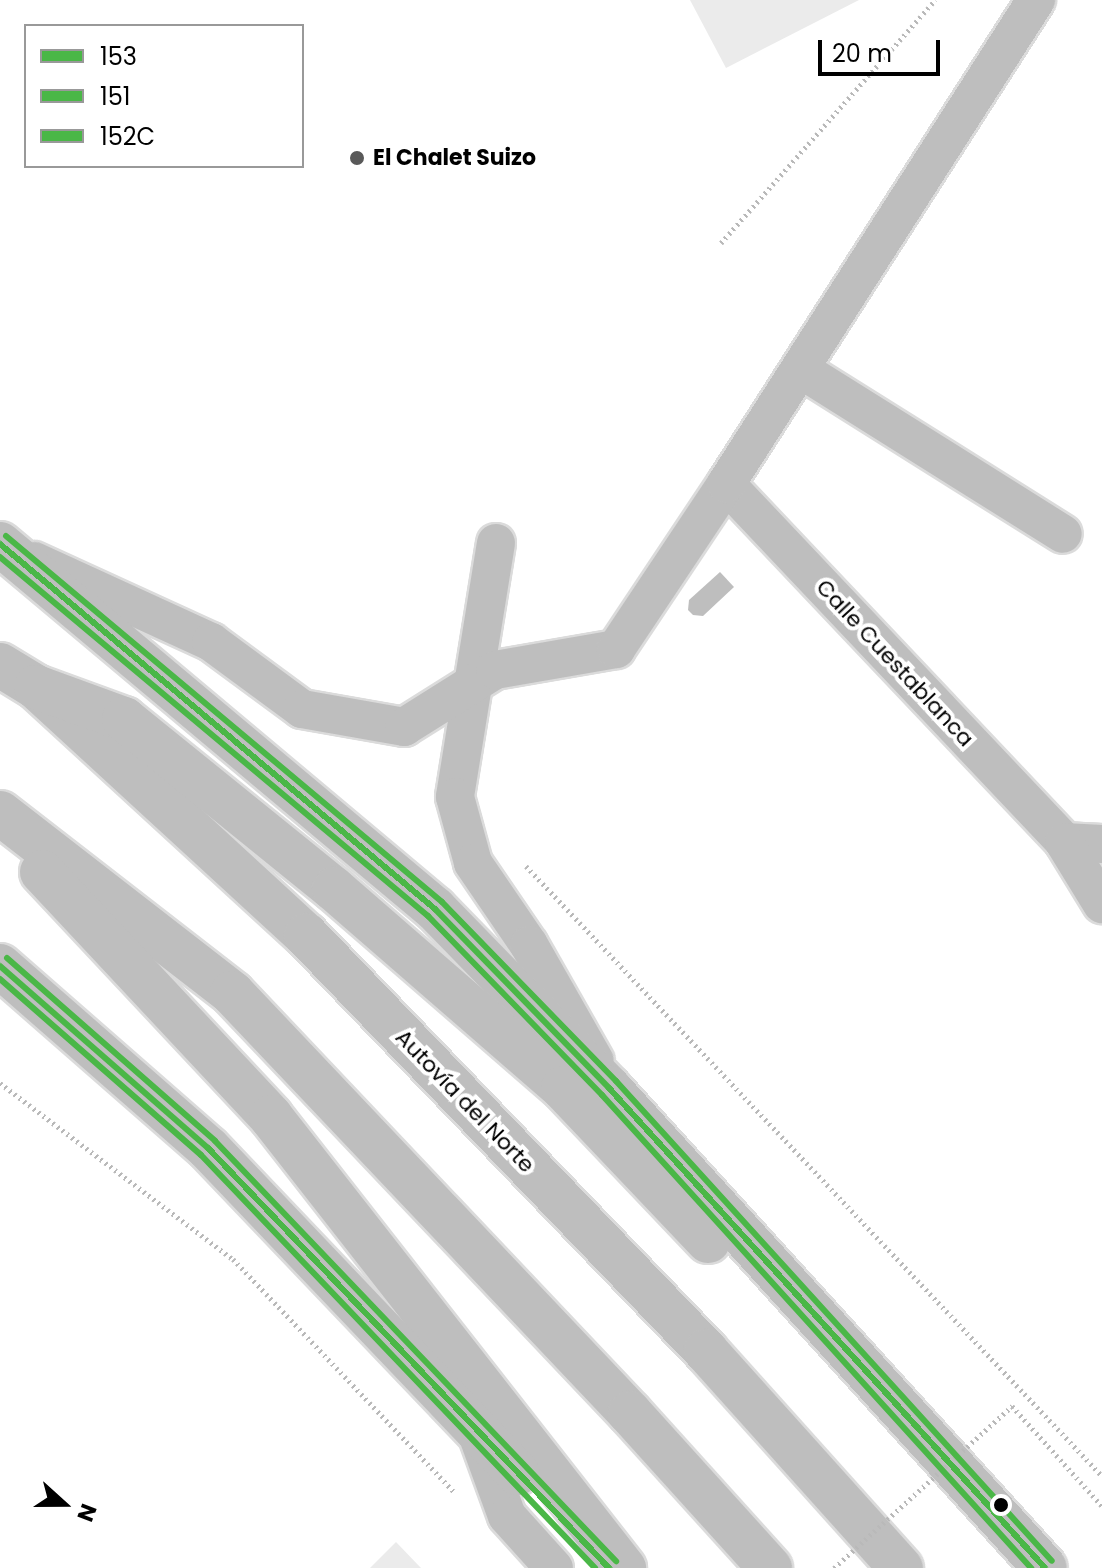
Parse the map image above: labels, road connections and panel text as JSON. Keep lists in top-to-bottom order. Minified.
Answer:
{"streets":{"highway":["Autovía del Norte"],"street":["Calle Cuestablanca"]},"places":["El Chalet Suizo"],"lines":["transit line 152C","transit line 153","transit line 151"],"legend":["153","151","152C"],"scale_bar":"20 m","north":"right"}
